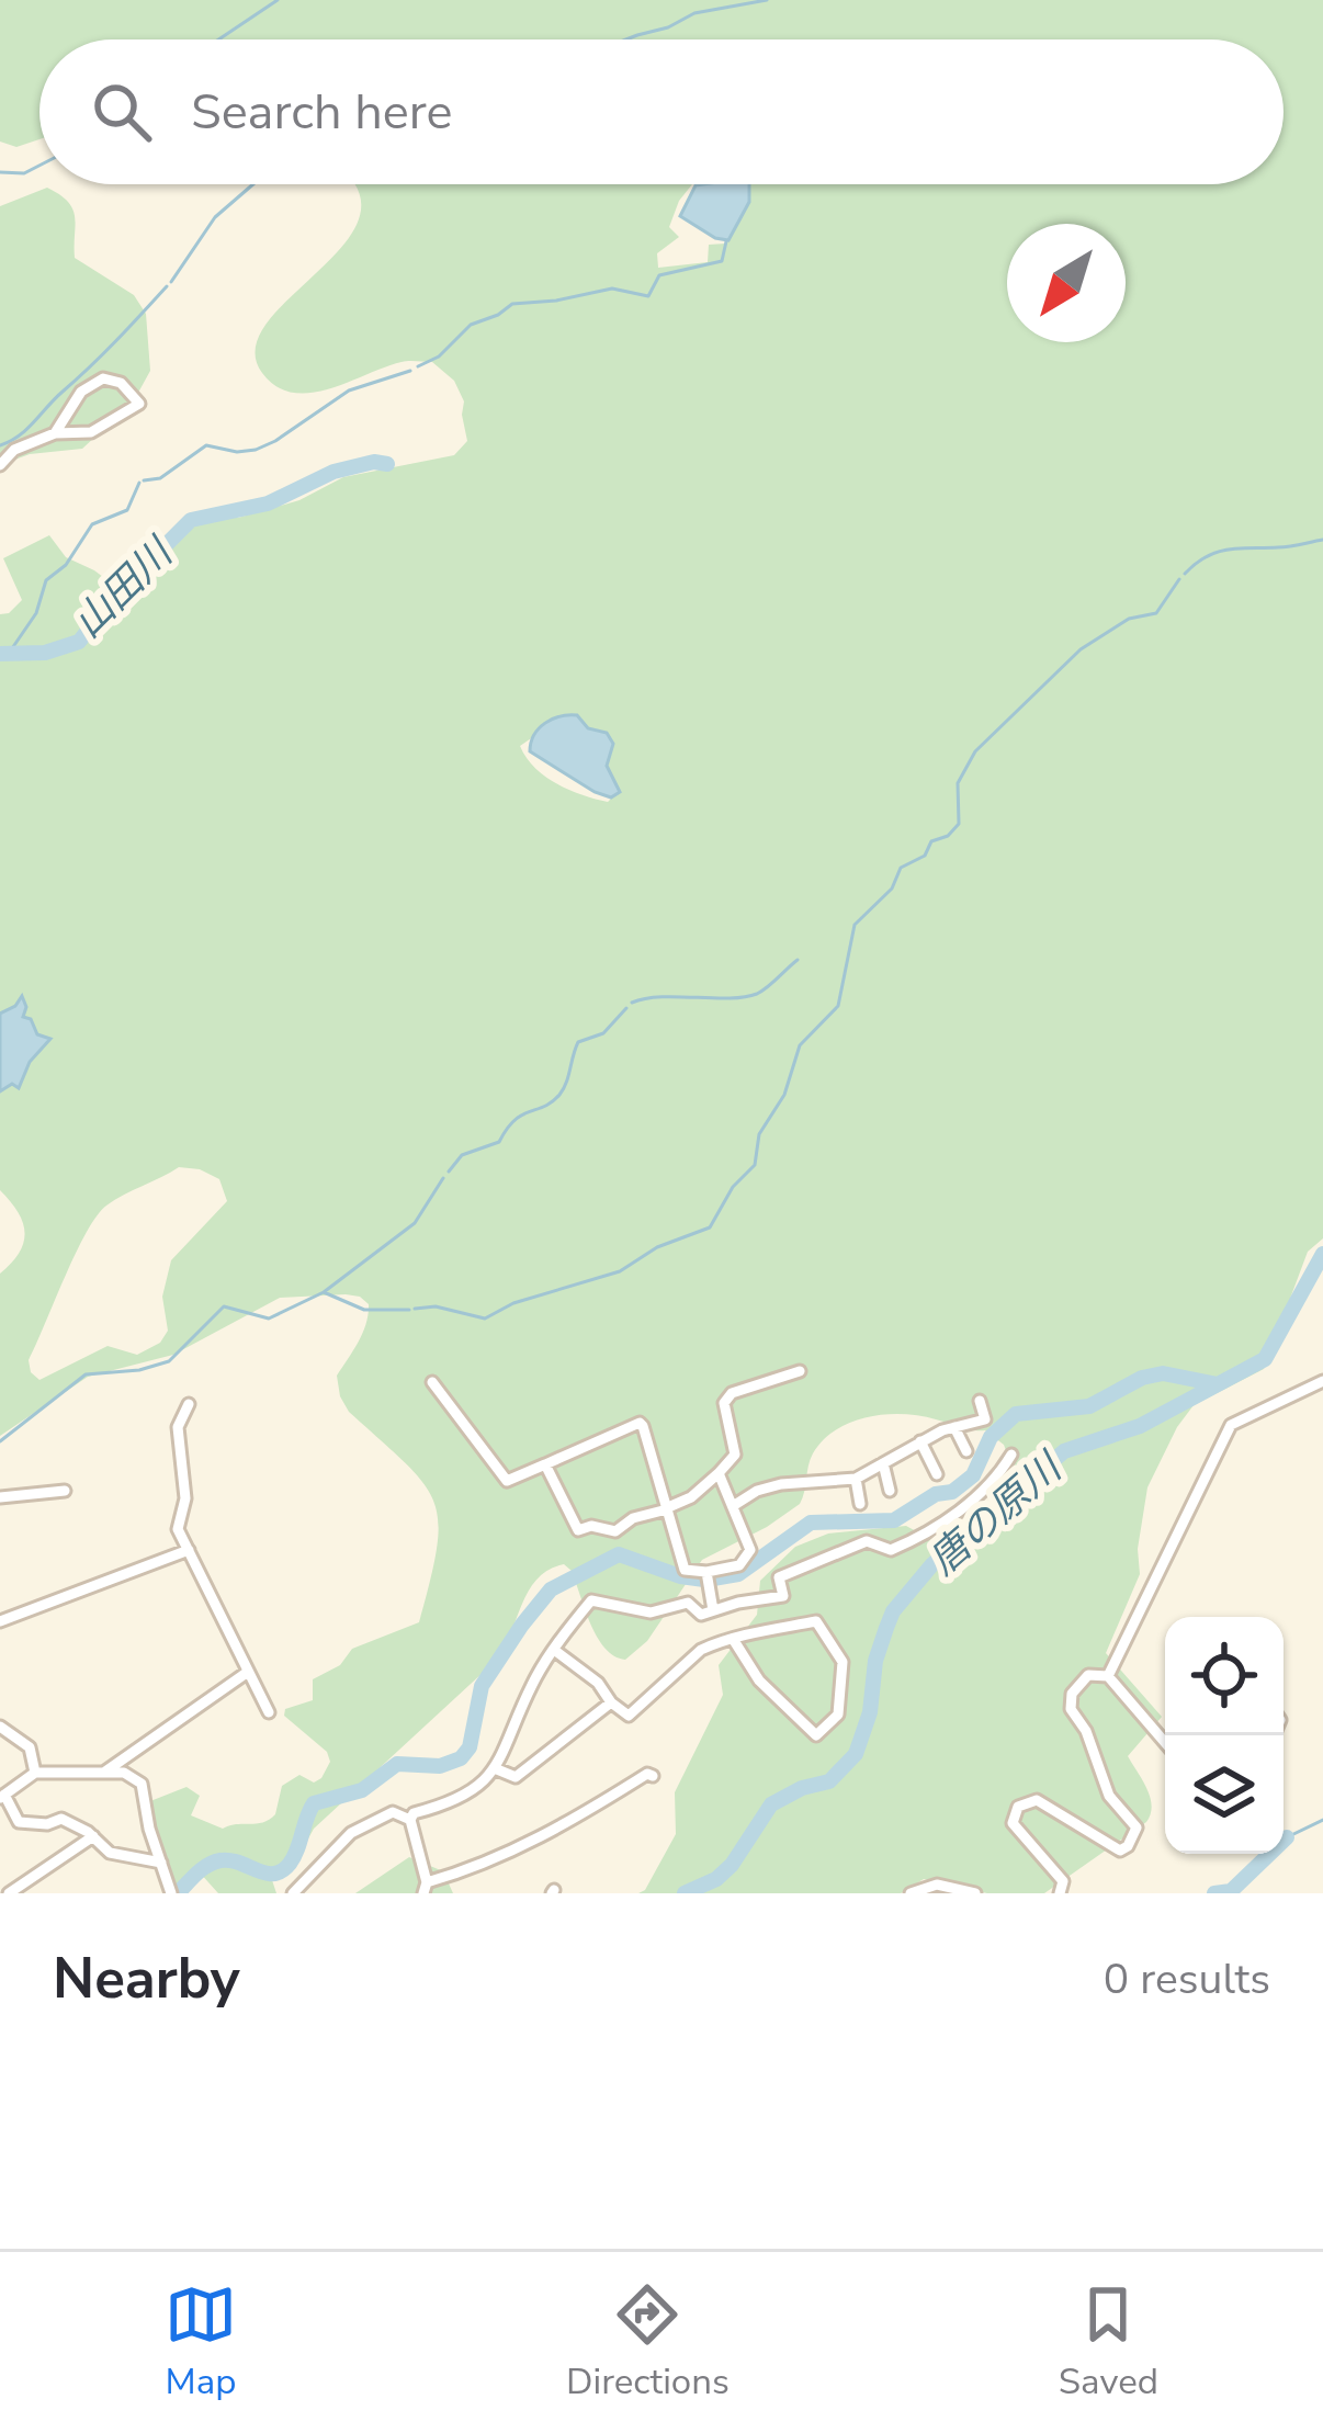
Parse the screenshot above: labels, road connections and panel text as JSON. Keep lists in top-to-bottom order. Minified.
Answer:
{"water":["山田川","唐の原川"],"north":"bottom left","page":{"search":"Search here","heading":["Nearby","0 results"],"nav":["Map","Directions","Saved"]}}
